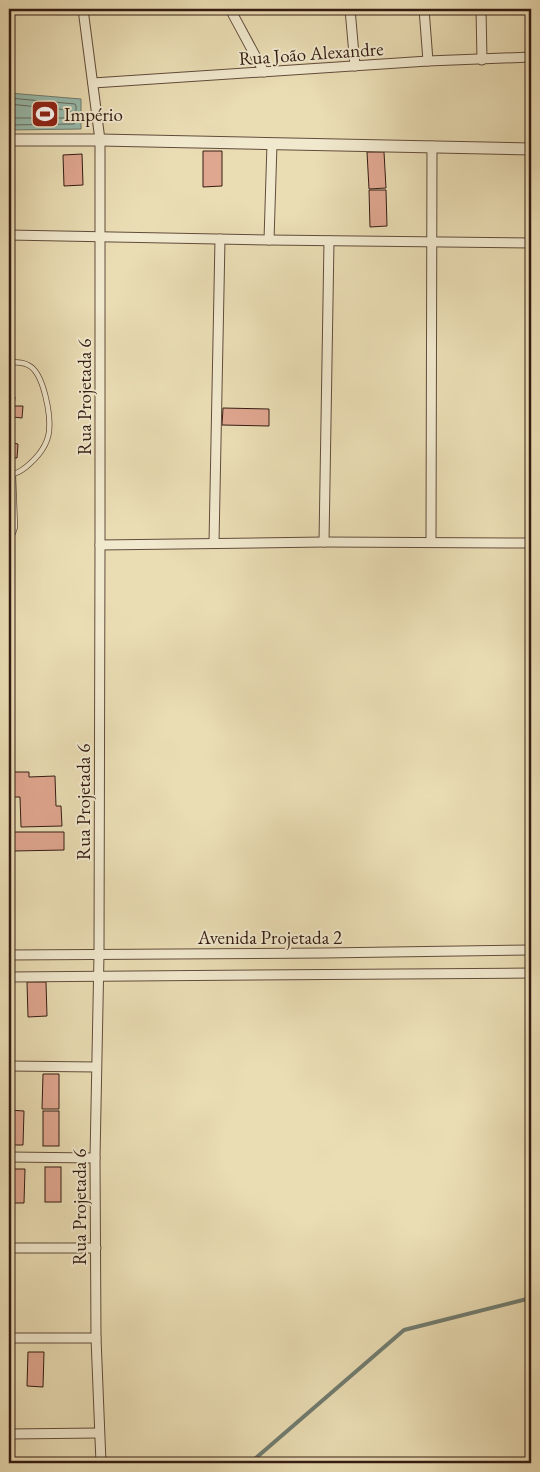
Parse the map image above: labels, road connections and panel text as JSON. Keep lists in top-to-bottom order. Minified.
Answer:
{"streets":{"street":["Rua João Alexandre","Rua Projetada 6","Avenida Projetada 2"]},"crossings":[["Rua João Alexandre","Rua Projetada 6"],["Rua Projetada 6","Avenida Projetada 2"]],"places":{"sports":["Império"]}}
